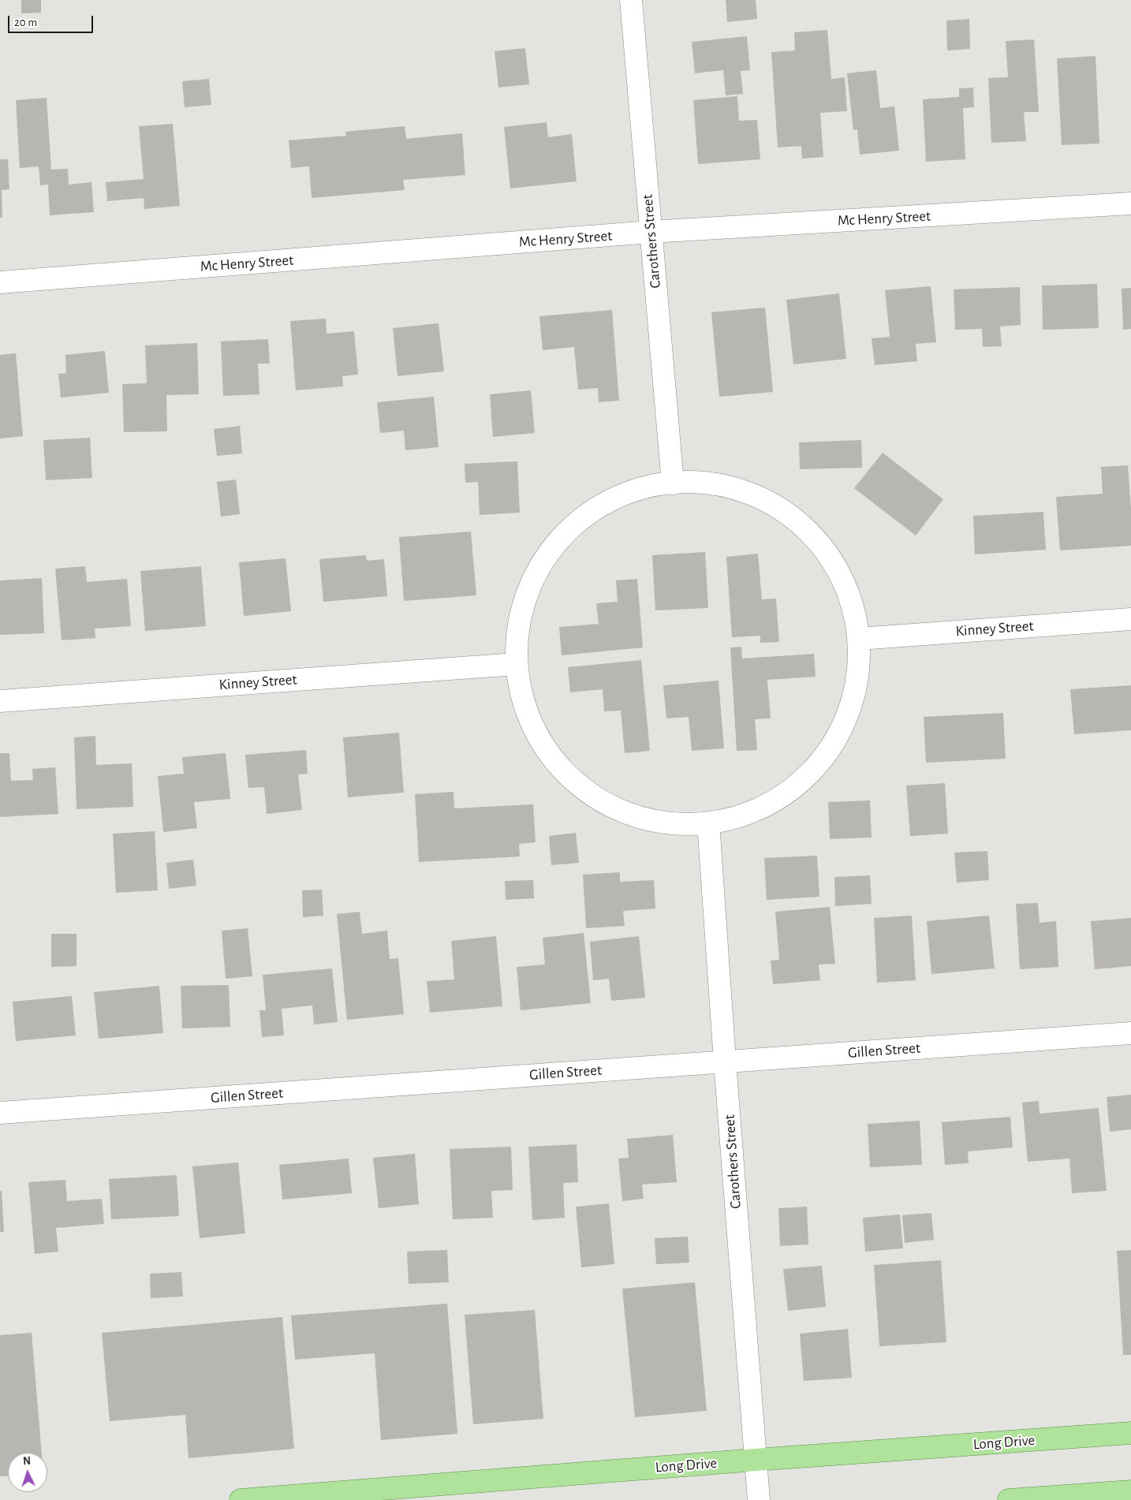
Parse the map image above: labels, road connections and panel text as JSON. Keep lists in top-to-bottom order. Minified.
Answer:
{"streets":{"main road":["Long Drive"],"street":["Mc Henry Street","Carothers Street","Kinney Street","Gillen Street"]},"crossings":[["Mc Henry Street","Carothers Street"],["Carothers Street","Gillen Street"],["Carothers Street","Long Drive"]],"scale_bar":"20 m","north":"top"}
